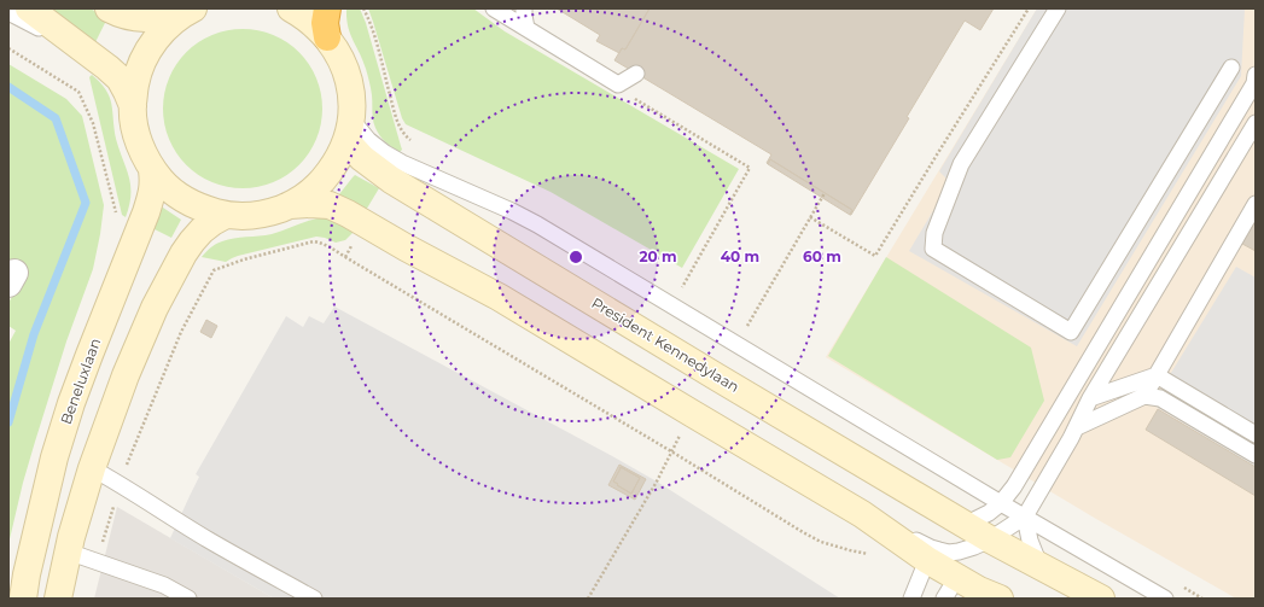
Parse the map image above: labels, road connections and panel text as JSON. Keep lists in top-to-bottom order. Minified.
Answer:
{"streets":{"main road":["President Kennedylaan","Beneluxlaan"]},"rings":["20 m","40 m","60 m"]}
